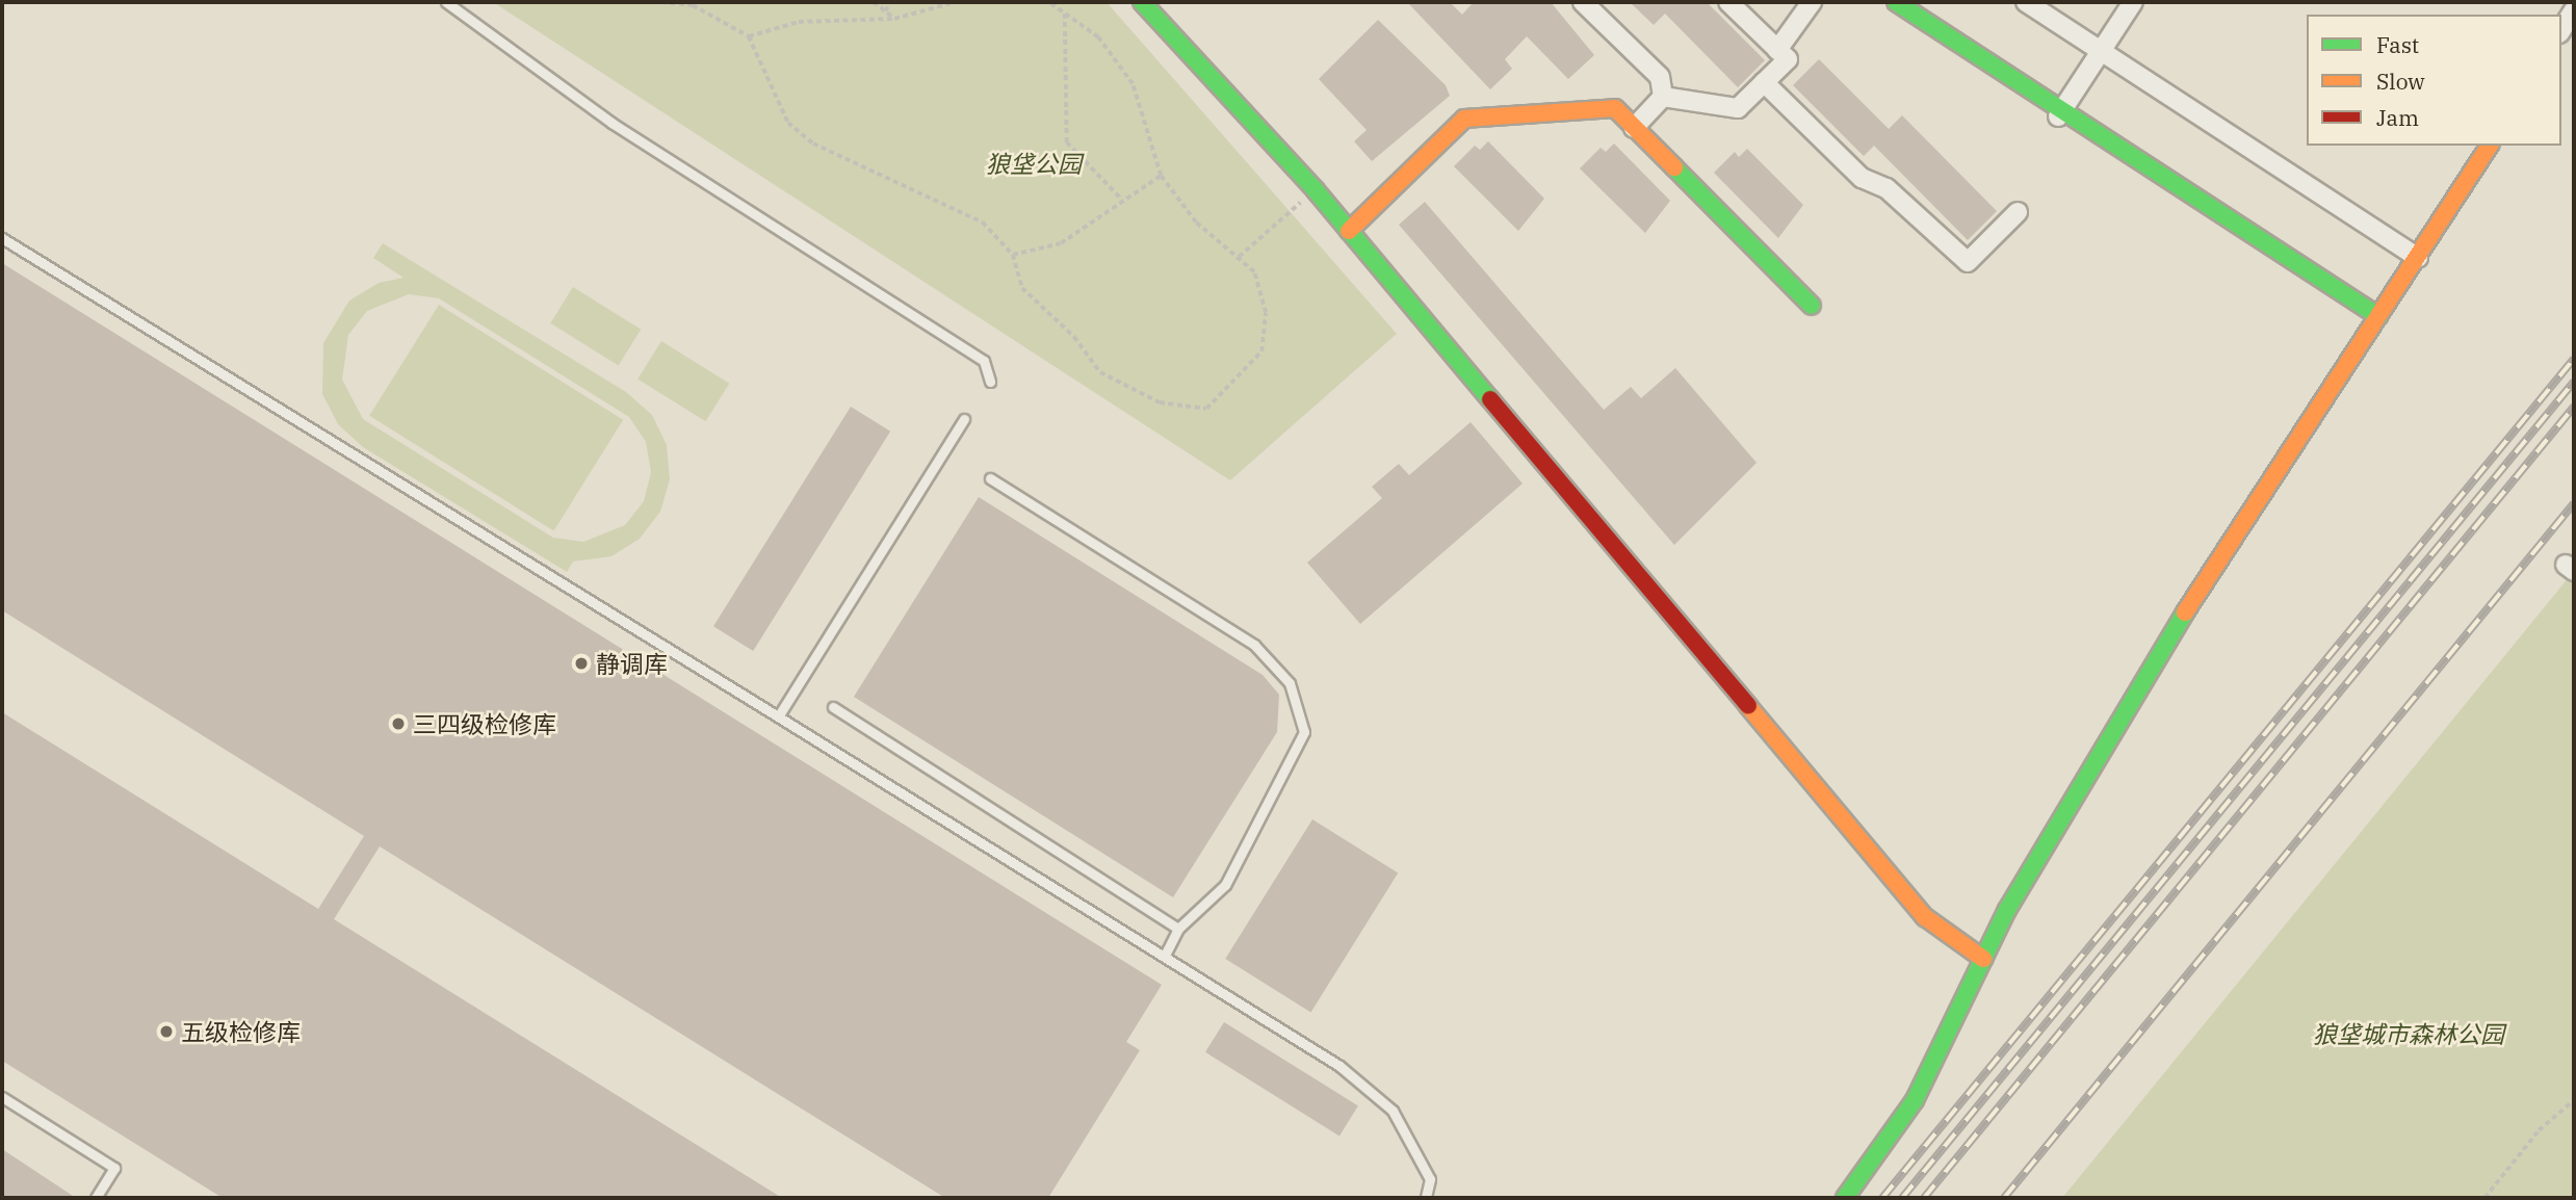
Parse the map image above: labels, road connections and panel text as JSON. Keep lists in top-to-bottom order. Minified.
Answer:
{"parks":["狼垡公园","狼垡城市森林公园"],"places":["静调库","三四级检修库","五级检修库"],"legend":["Fast","Slow","Jam"]}
